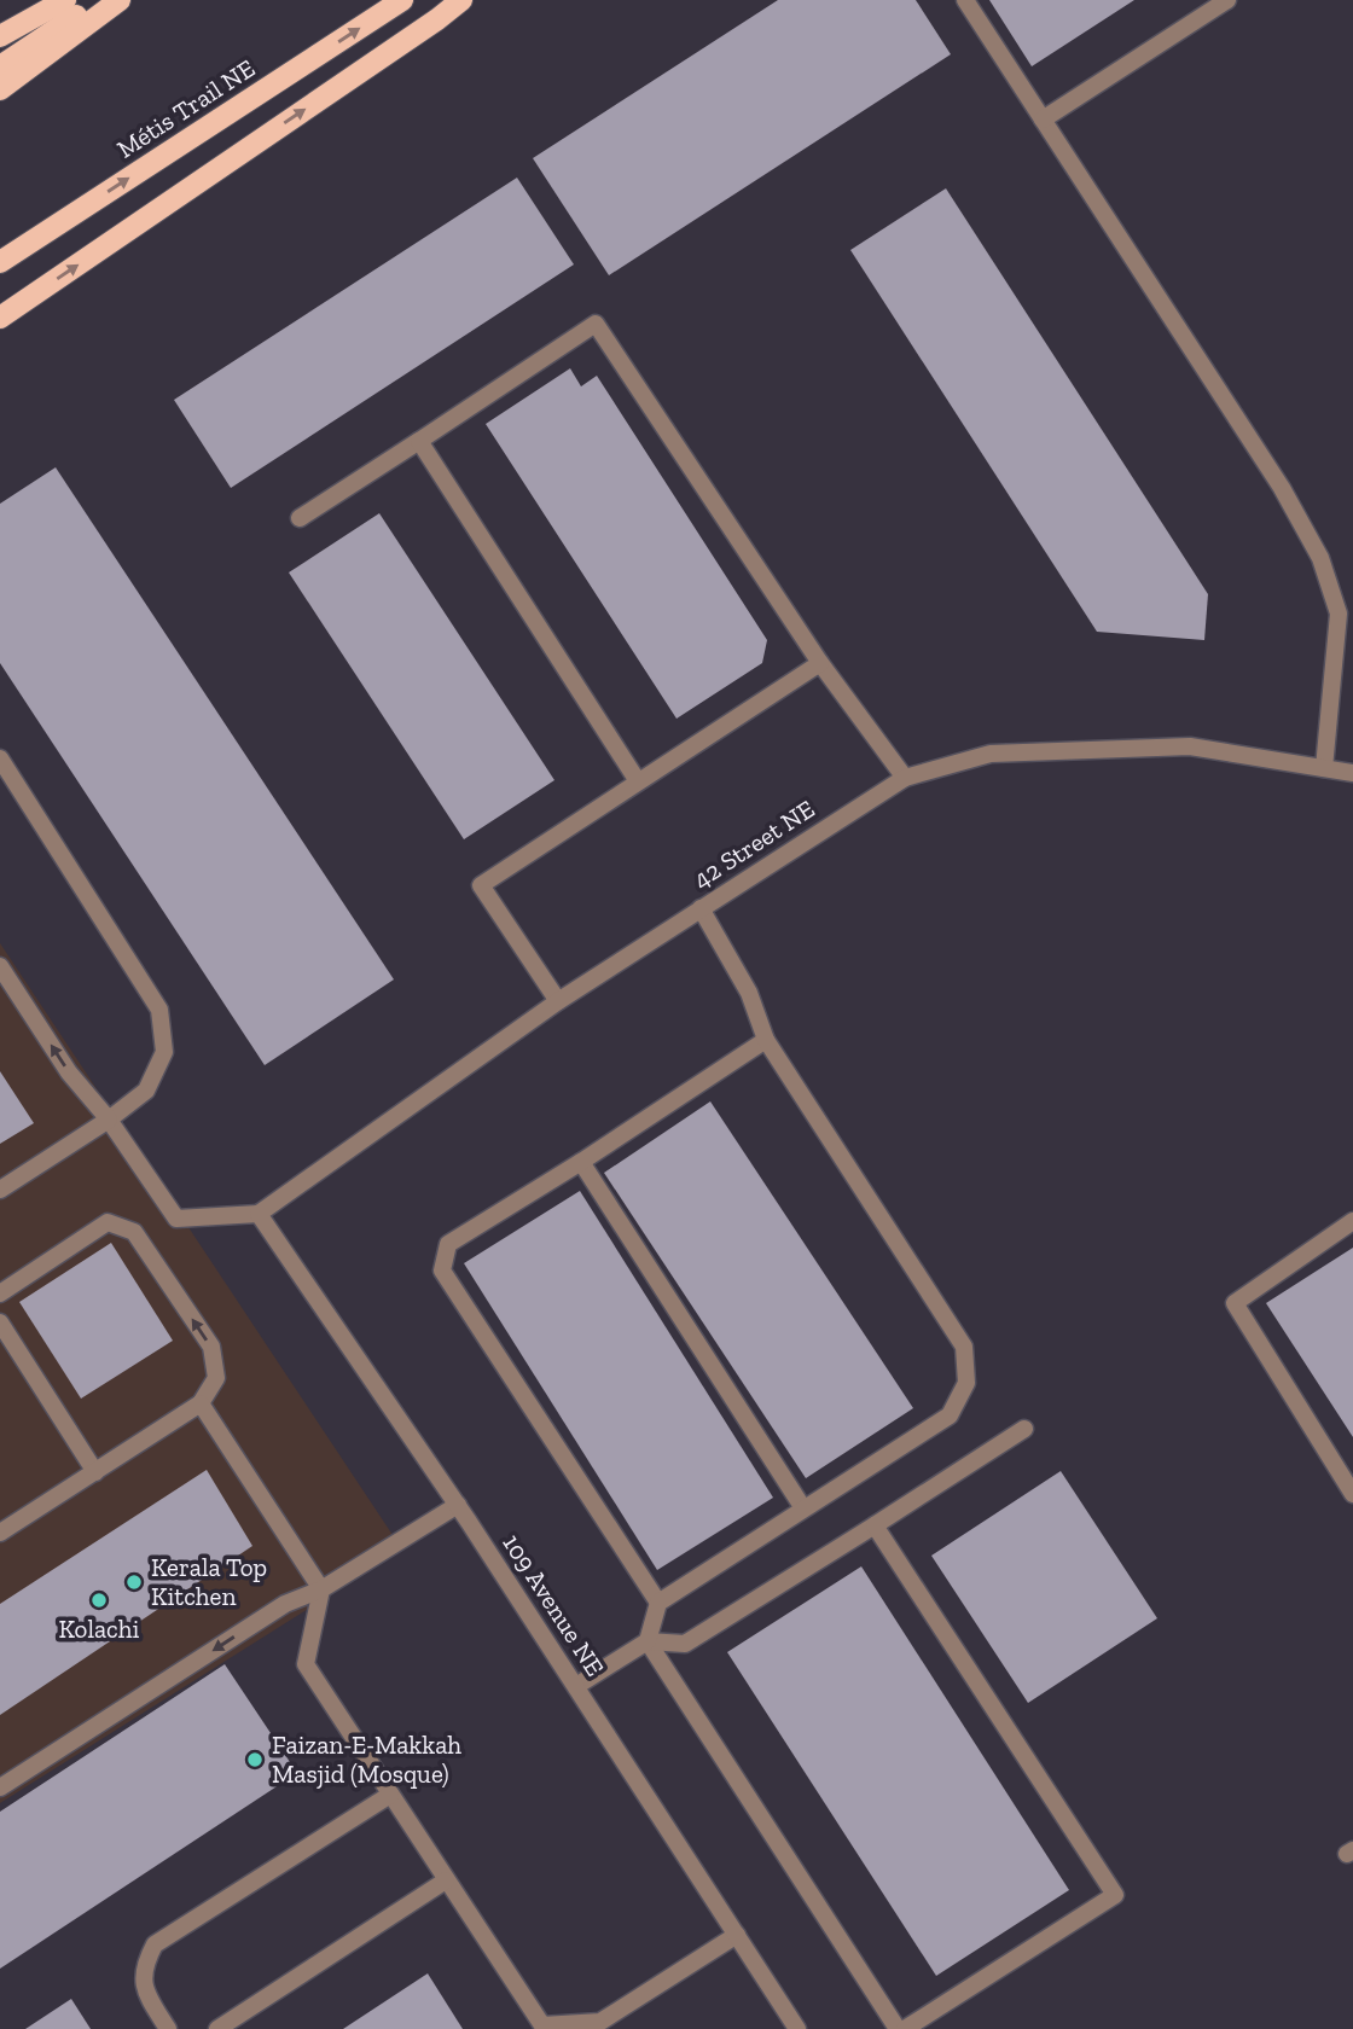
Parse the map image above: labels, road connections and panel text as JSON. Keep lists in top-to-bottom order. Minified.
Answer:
{"streets":{"main road":["Métis Trail NE"],"street":["42 Street NE","109 Avenue NE"]},"crossings":[["42 Street NE","109 Avenue NE"]],"places":["Kerala Top Kitchen","Kolachi","Faizan-E-Makkah Masjid (Mosque)"]}
